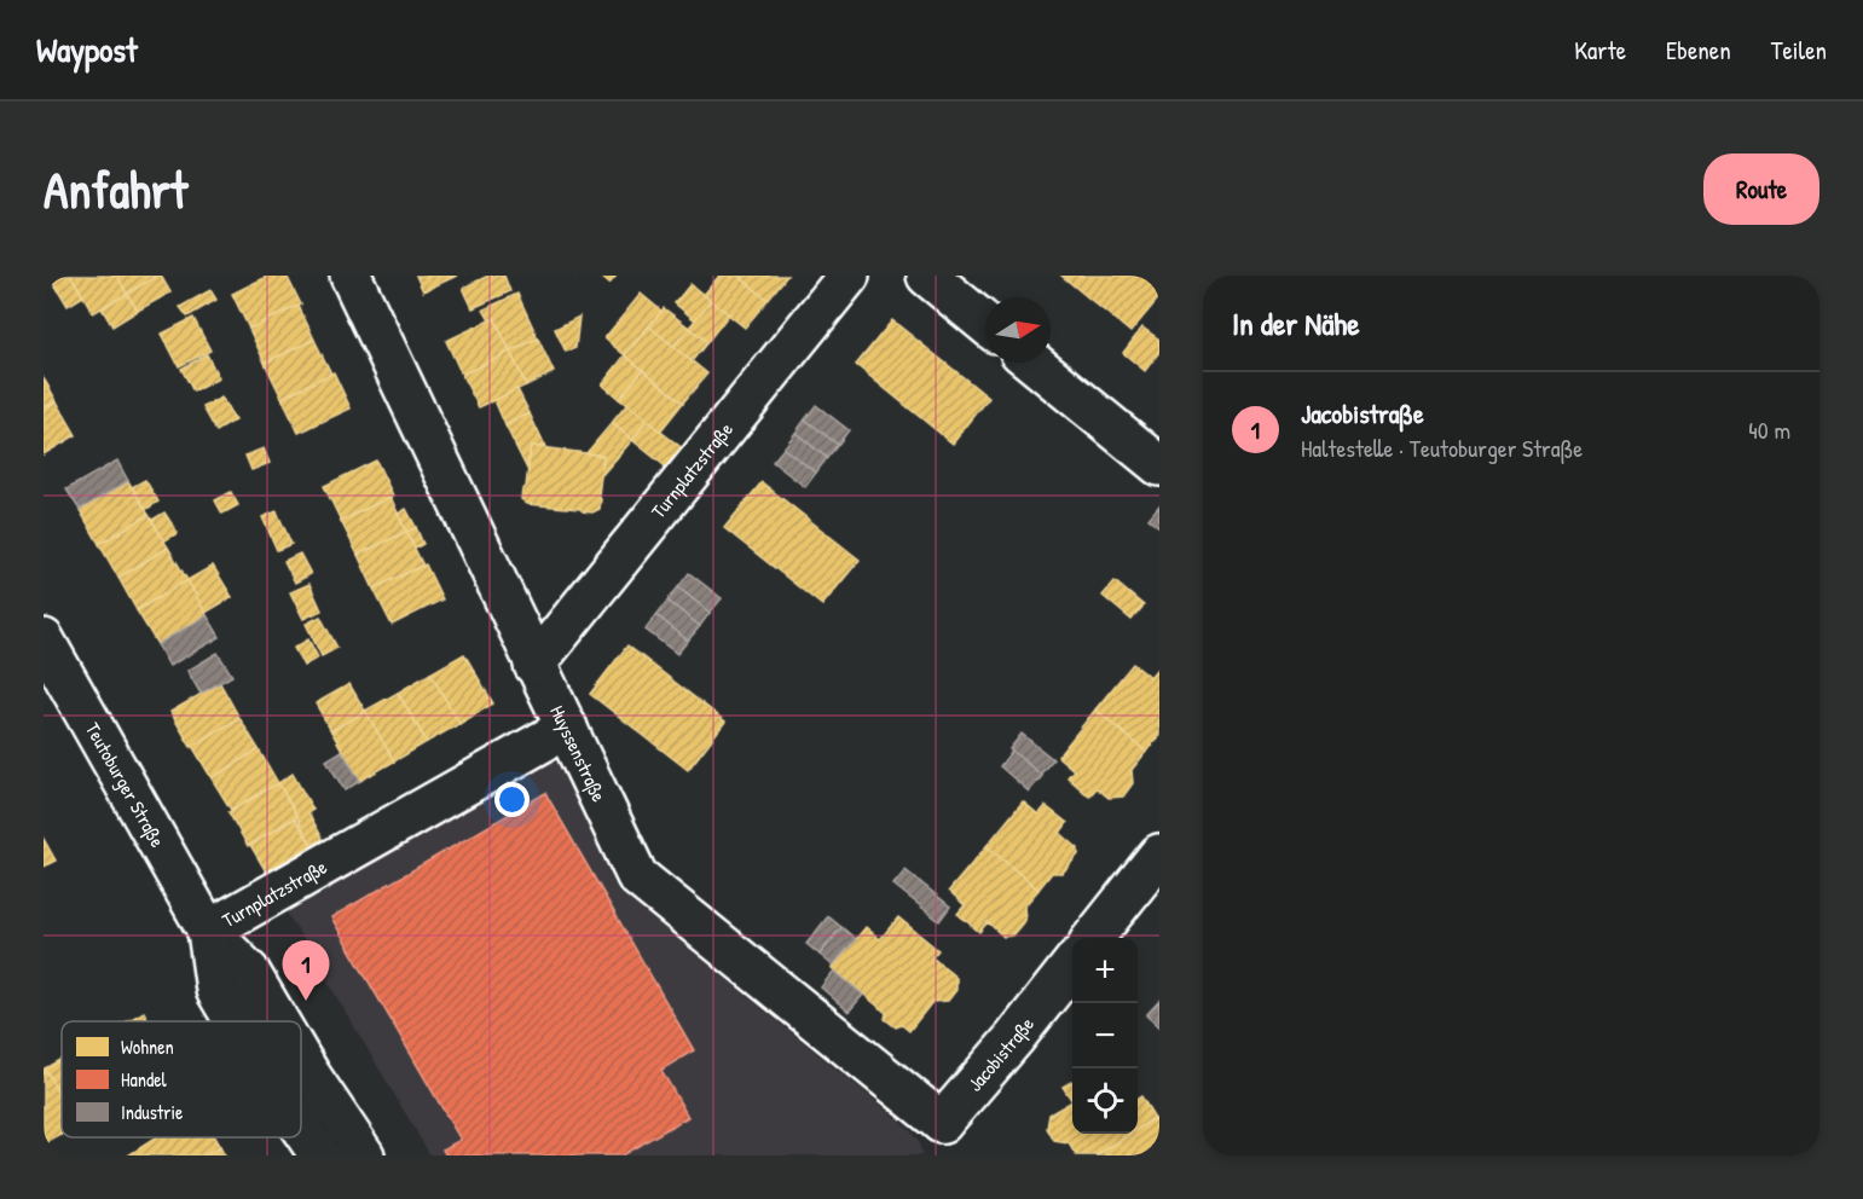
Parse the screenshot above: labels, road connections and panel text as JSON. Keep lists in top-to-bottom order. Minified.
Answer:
{"streets":{"street":["Turnplatzstraße","Huyssenstraße","Teutoburger Straße","Jacobistraße"]},"crossings":[["Turnplatzstraße","Huyssenstraße"],["Turnplatzstraße","Teutoburger Straße"],["Huyssenstraße","Jacobistraße"]],"legend":["Wohnen","Handel","Industrie"],"north":"right","page":{"header":"Waypost","nav":["Karte","Ebenen","Teilen"],"buttons":"Route","title":"Anfahrt","heading":"In der Nähe","list":[{"mark":"1","name":"Jacobistraße","note":"Haltestelle · Teutoburger Straße","value":"40 m"}],"map_buttons":["+","−"],"pins":"1"}}
